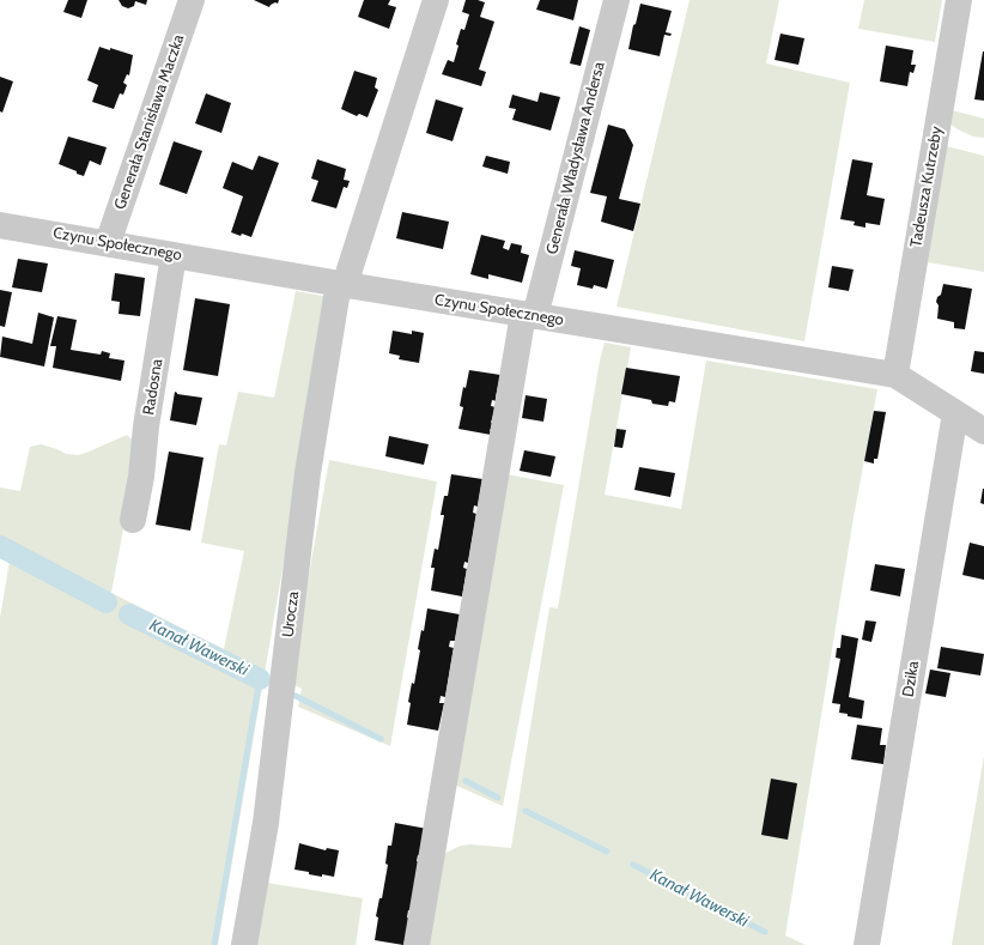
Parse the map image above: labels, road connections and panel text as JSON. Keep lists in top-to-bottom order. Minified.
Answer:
{"streets":{"street":["Generała Stanisława Maczka","Generała Władysława Andersa","Tadeusza Kutrzeby","Czynu Społecznego","Radosna","Urocza","Dzika"]},"crossings":[["Generała Stanisława Maczka","Czynu Społecznego"],["Generała Władysława Andersa","Czynu Społecznego"],["Tadeusza Kutrzeby","Czynu Społecznego"],["Czynu Społecznego","Radosna"],["Czynu Społecznego","Urocza"],["Czynu Społecznego","Dzika"]],"water":["Kanał Wawerski"]}
